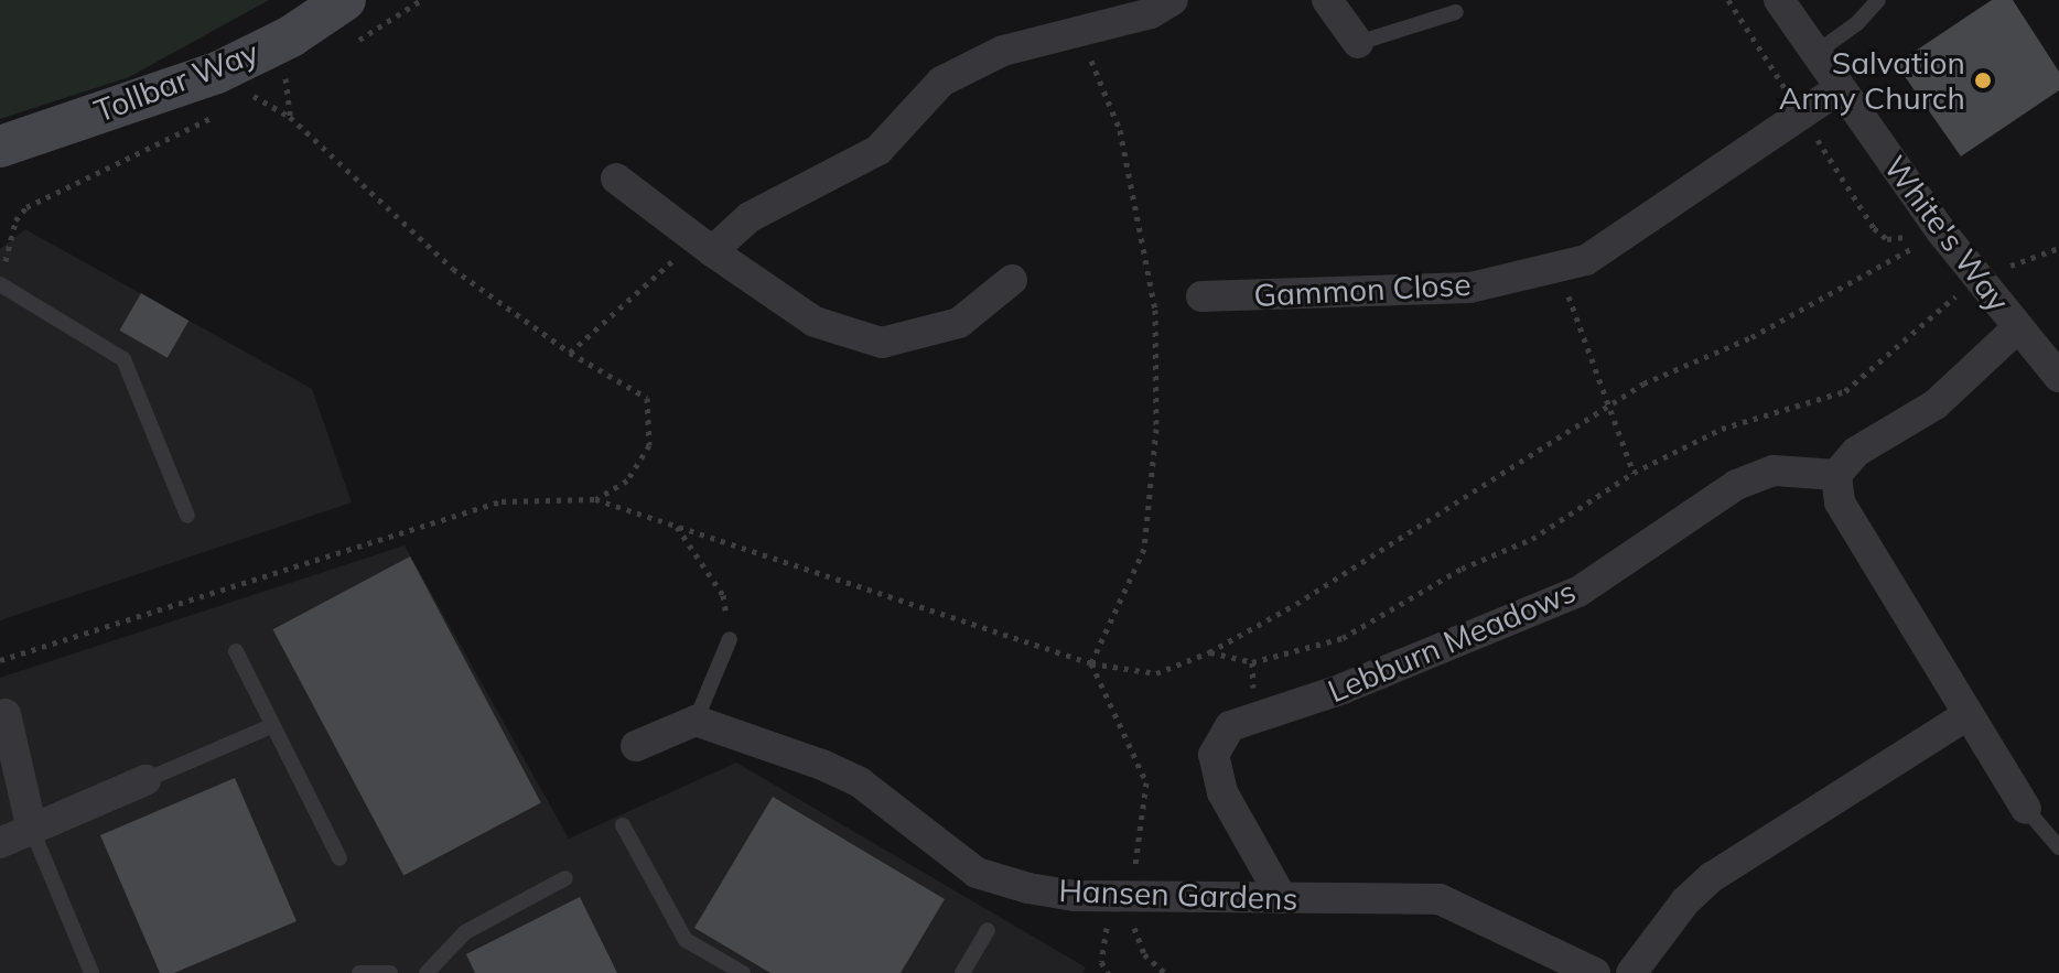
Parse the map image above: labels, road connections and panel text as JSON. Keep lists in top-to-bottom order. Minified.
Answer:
{"streets":{"main road":["Tollbar Way"],"street":["White's Way","Gammon Close","Lebburn Meadows","Hansen Gardens"]},"crossings":[["White's Way","Gammon Close"],["Lebburn Meadows","Hansen Gardens"]],"places":["Salvation Army Church"]}
